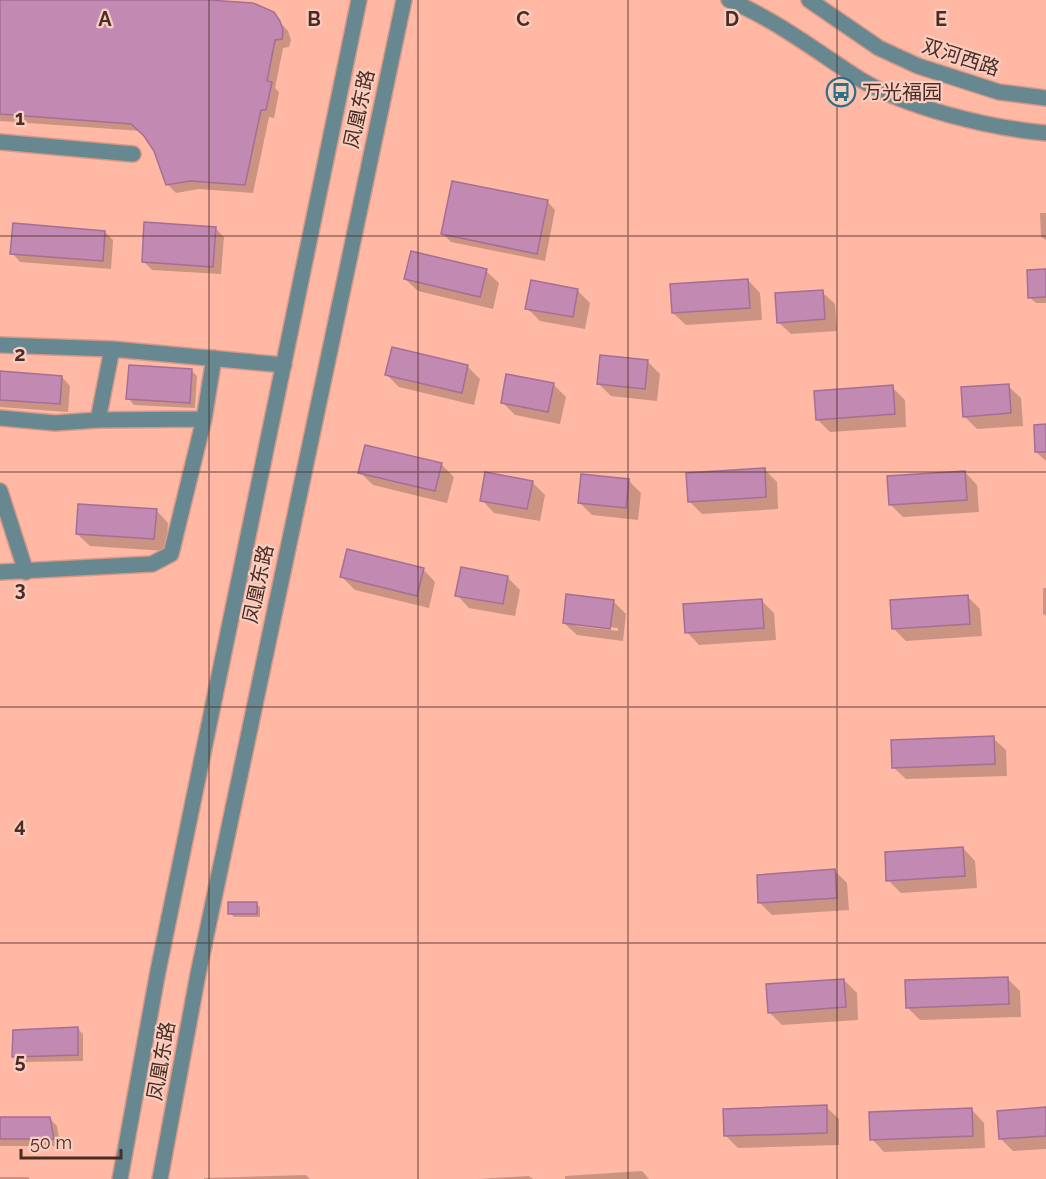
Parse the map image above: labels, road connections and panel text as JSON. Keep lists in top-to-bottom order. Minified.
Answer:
{"streets":{"street":["双河西路","凤凰东路"]},"places":{"bus stop":["万光福园"]},"scale_bar":"50 m","grid":{"columns":["A","B","C","D","E"],"rows":["1","2","3","4","5"]}}
